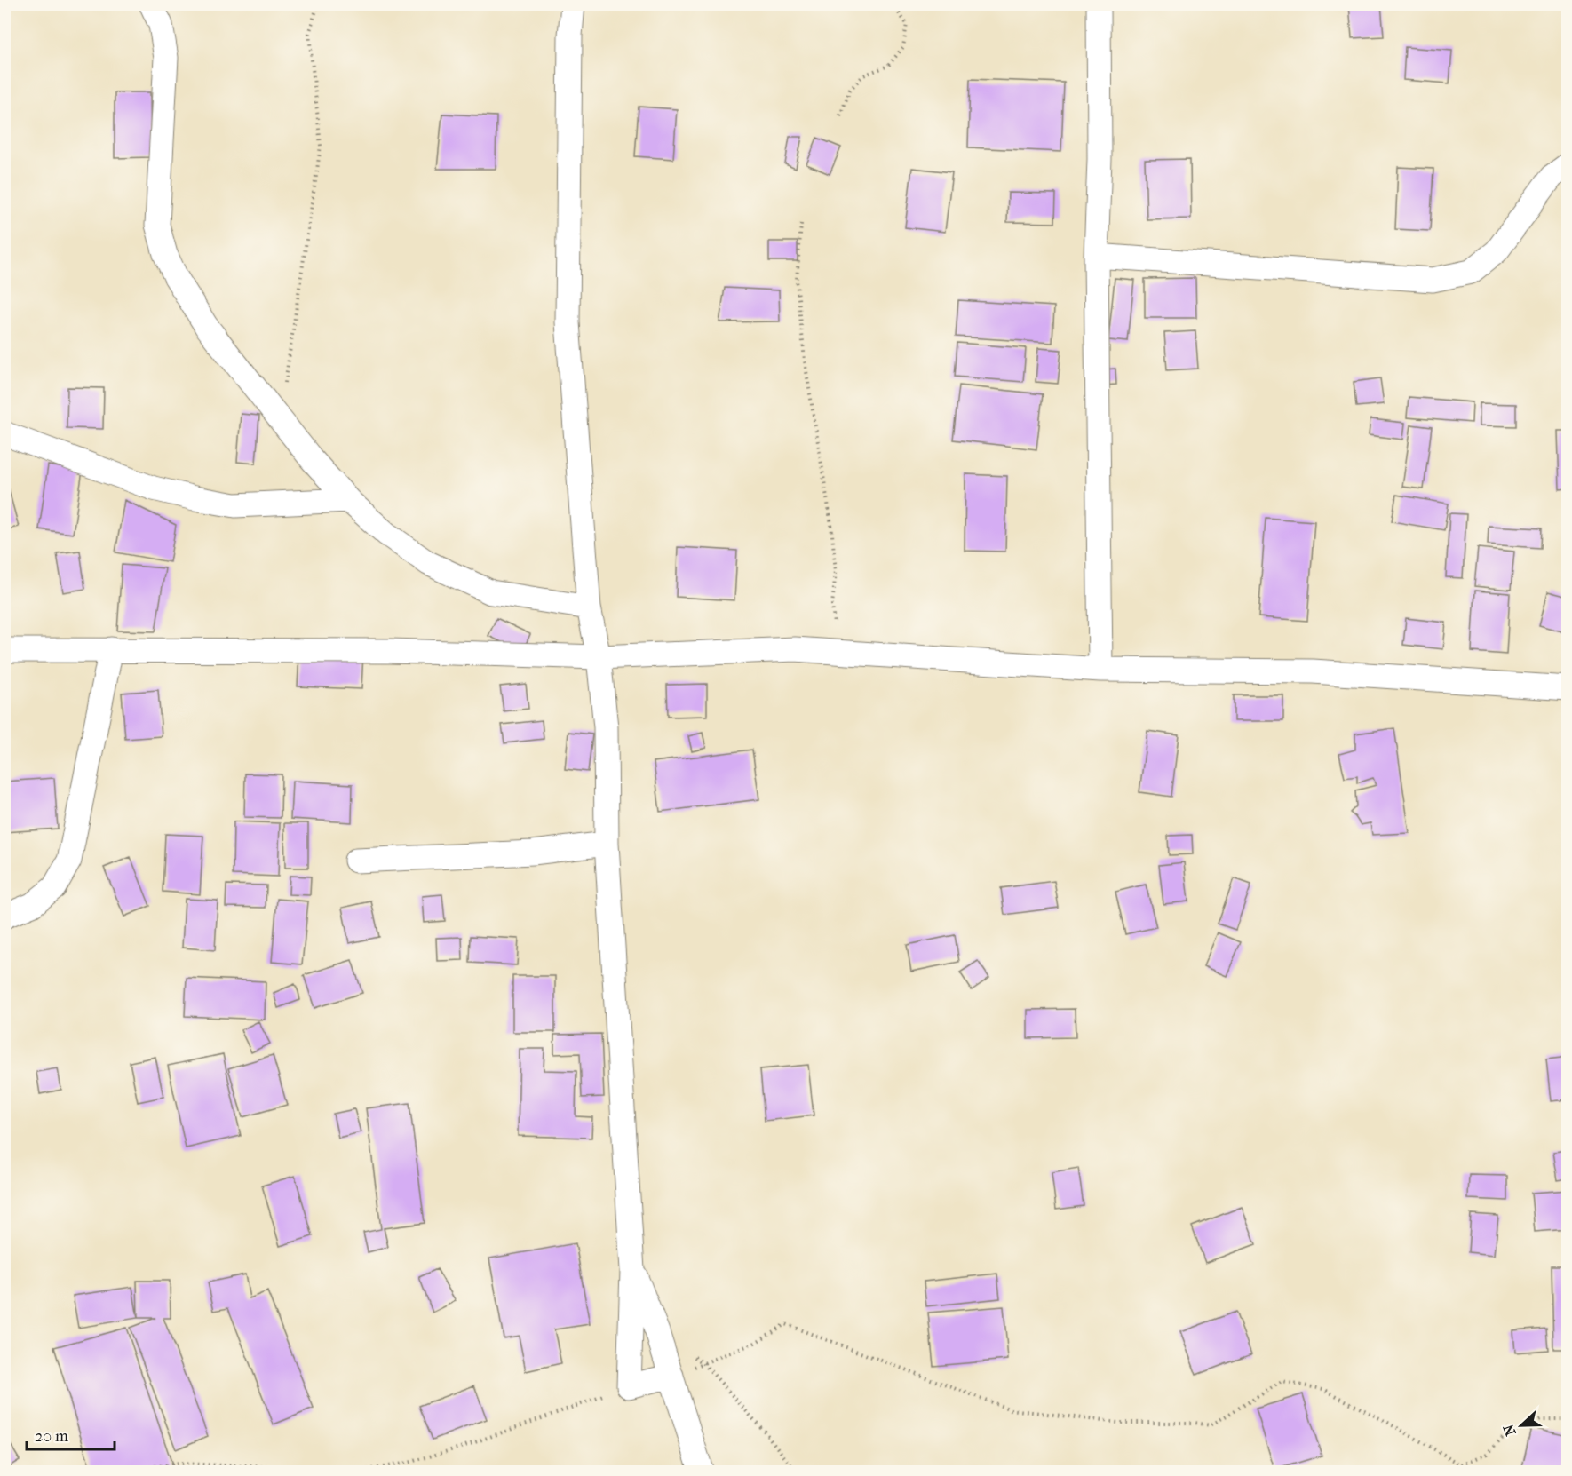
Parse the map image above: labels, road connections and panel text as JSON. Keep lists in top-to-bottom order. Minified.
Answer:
{"scale_bar":"20 m","north":"left"}
